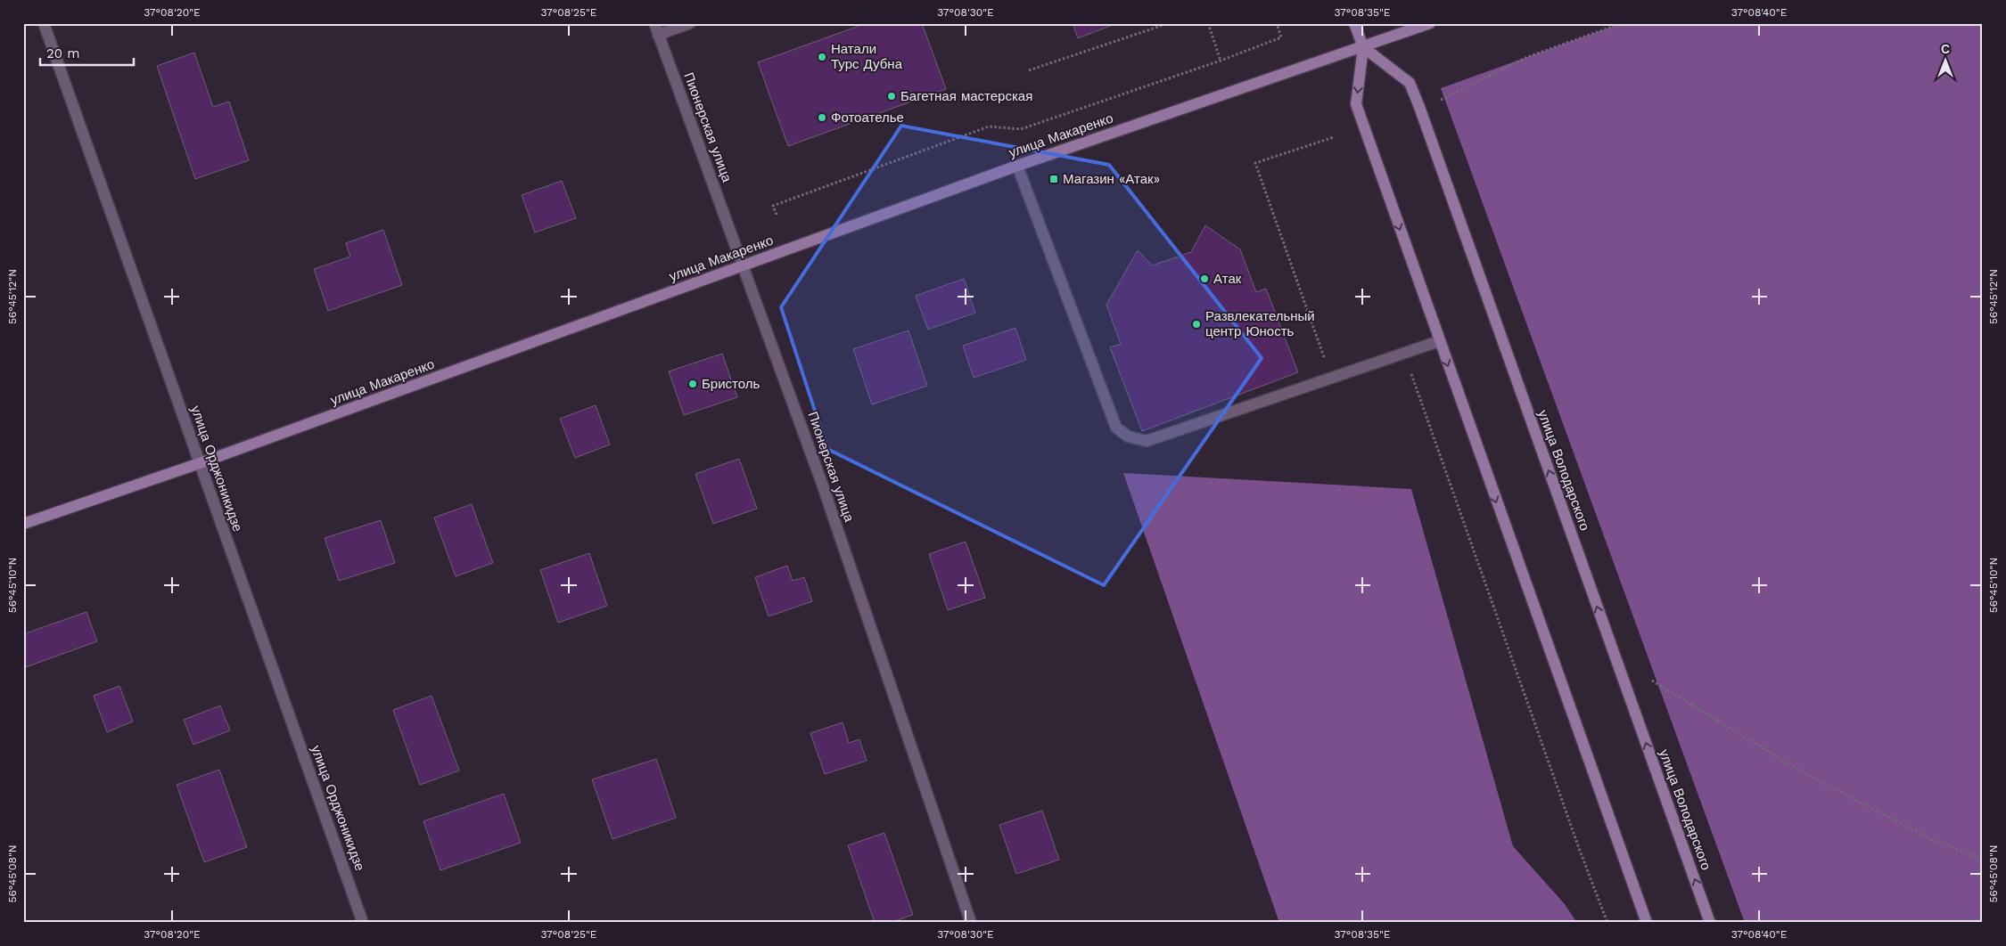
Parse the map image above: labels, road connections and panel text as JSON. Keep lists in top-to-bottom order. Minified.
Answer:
{"streets":{"main road":["улица Макаренко","улица Володарского"],"street":["Пионерская улица","улица Орджоникидзе"]},"crossings":[["Пионерская улица","улица Макаренко"],["улица Макаренко","улица Орджоникидзе"],["улица Макаренко","улица Володарского"]],"places":{"other":["Натали Турс Дубна","Багетная мастерская","Фотоателье","Атак","Развлекательный центр Юность","Бристоль"],"transit":["Магазин «Атак»"]},"scale_bar":"20 m","north":"top","coordinates":["37°08'20\"E","37°08'25\"E","37°08'30\"E","37°08'35\"E","37°08'40\"E","56°45'12\"N","56°45'10\"N","56°45'08\"N"]}
